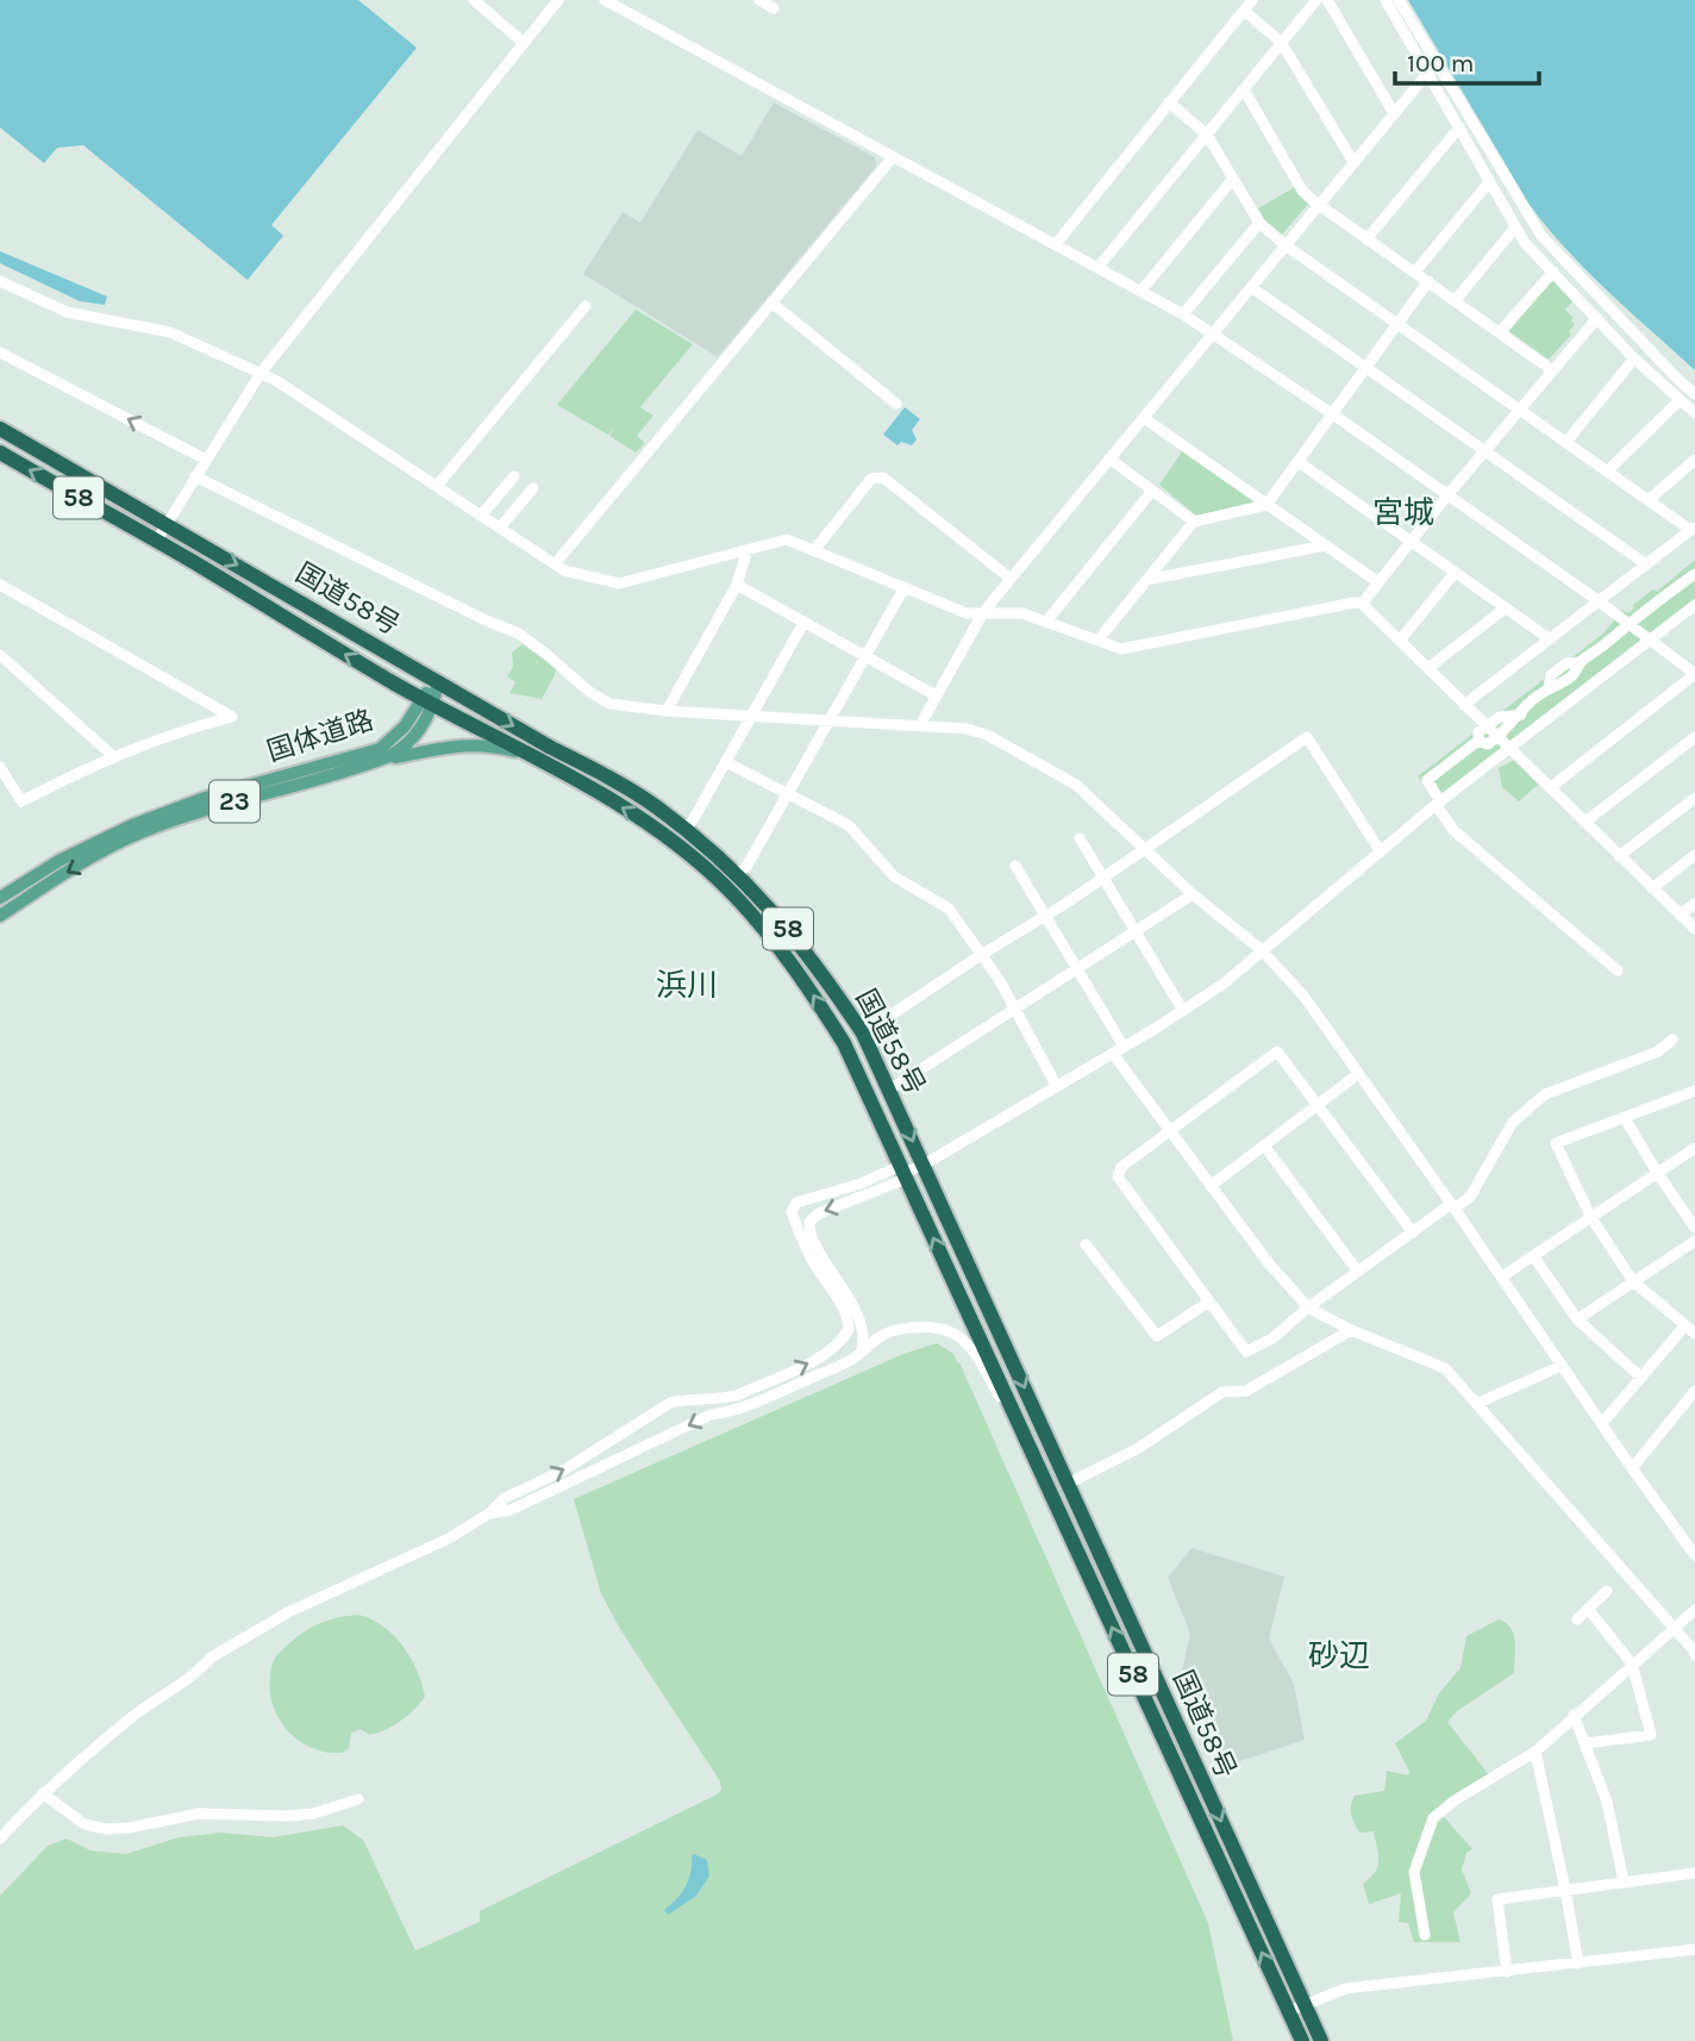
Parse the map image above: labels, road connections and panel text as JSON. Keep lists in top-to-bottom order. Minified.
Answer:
{"streets":{"highway":["58","国道58号"],"main road":["国体道路","23"]},"crossings":[["国道58号","国体道路"]],"districts":["宮城","浜川","砂辺"],"scale_bar":"100 m"}
